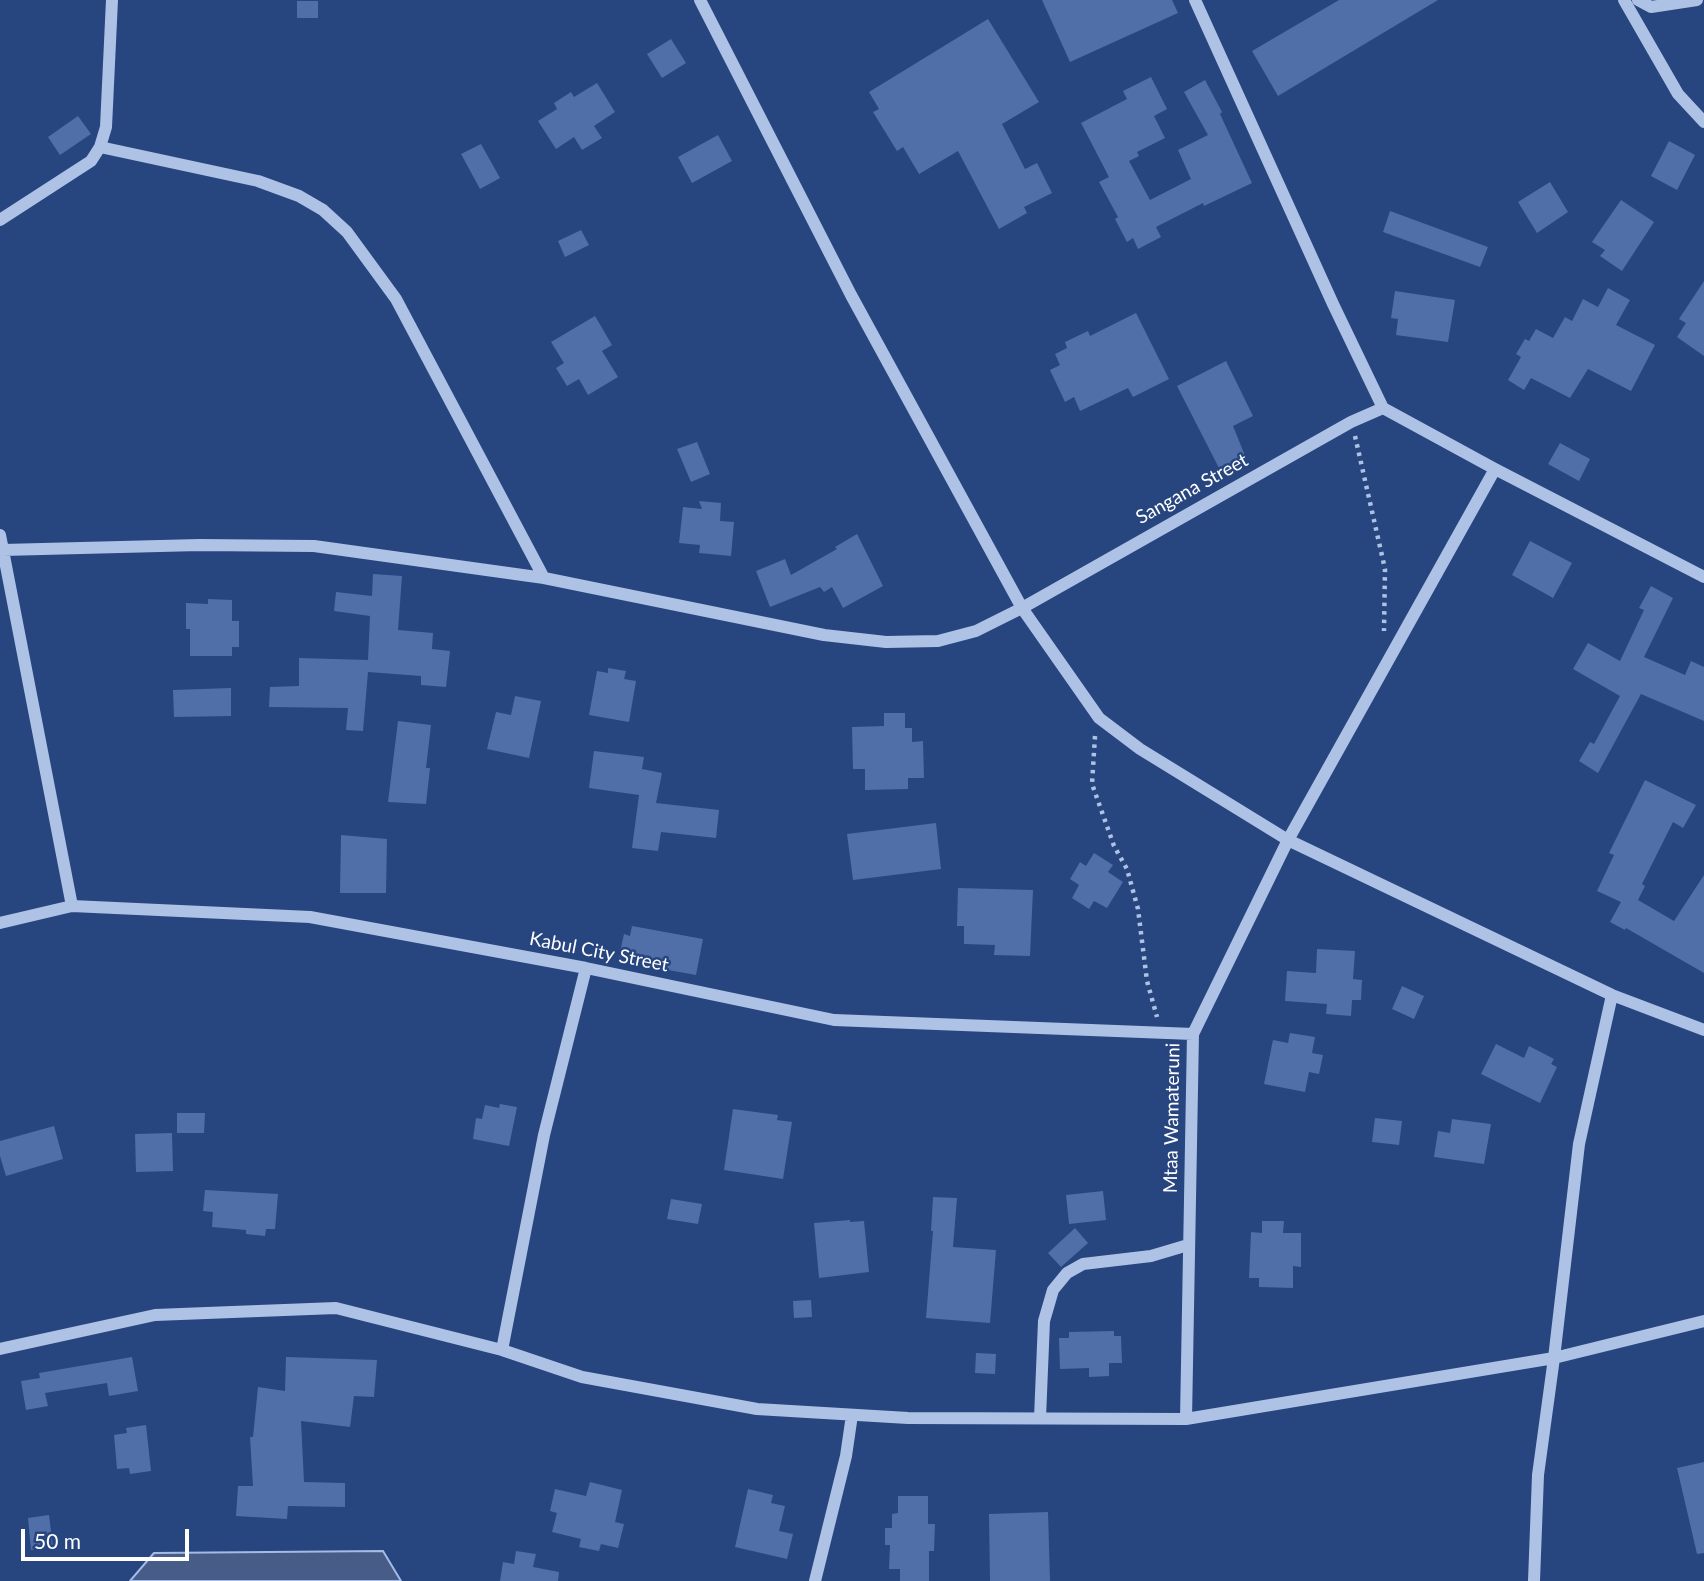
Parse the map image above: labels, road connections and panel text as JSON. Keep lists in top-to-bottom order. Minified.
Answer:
{"streets":{"street":["Sangana Street","Kabul City Street","Mtaa Wamateruni"]},"crossings":[["Kabul City Street","Mtaa Wamateruni"]],"scale_bar":"50 m"}
